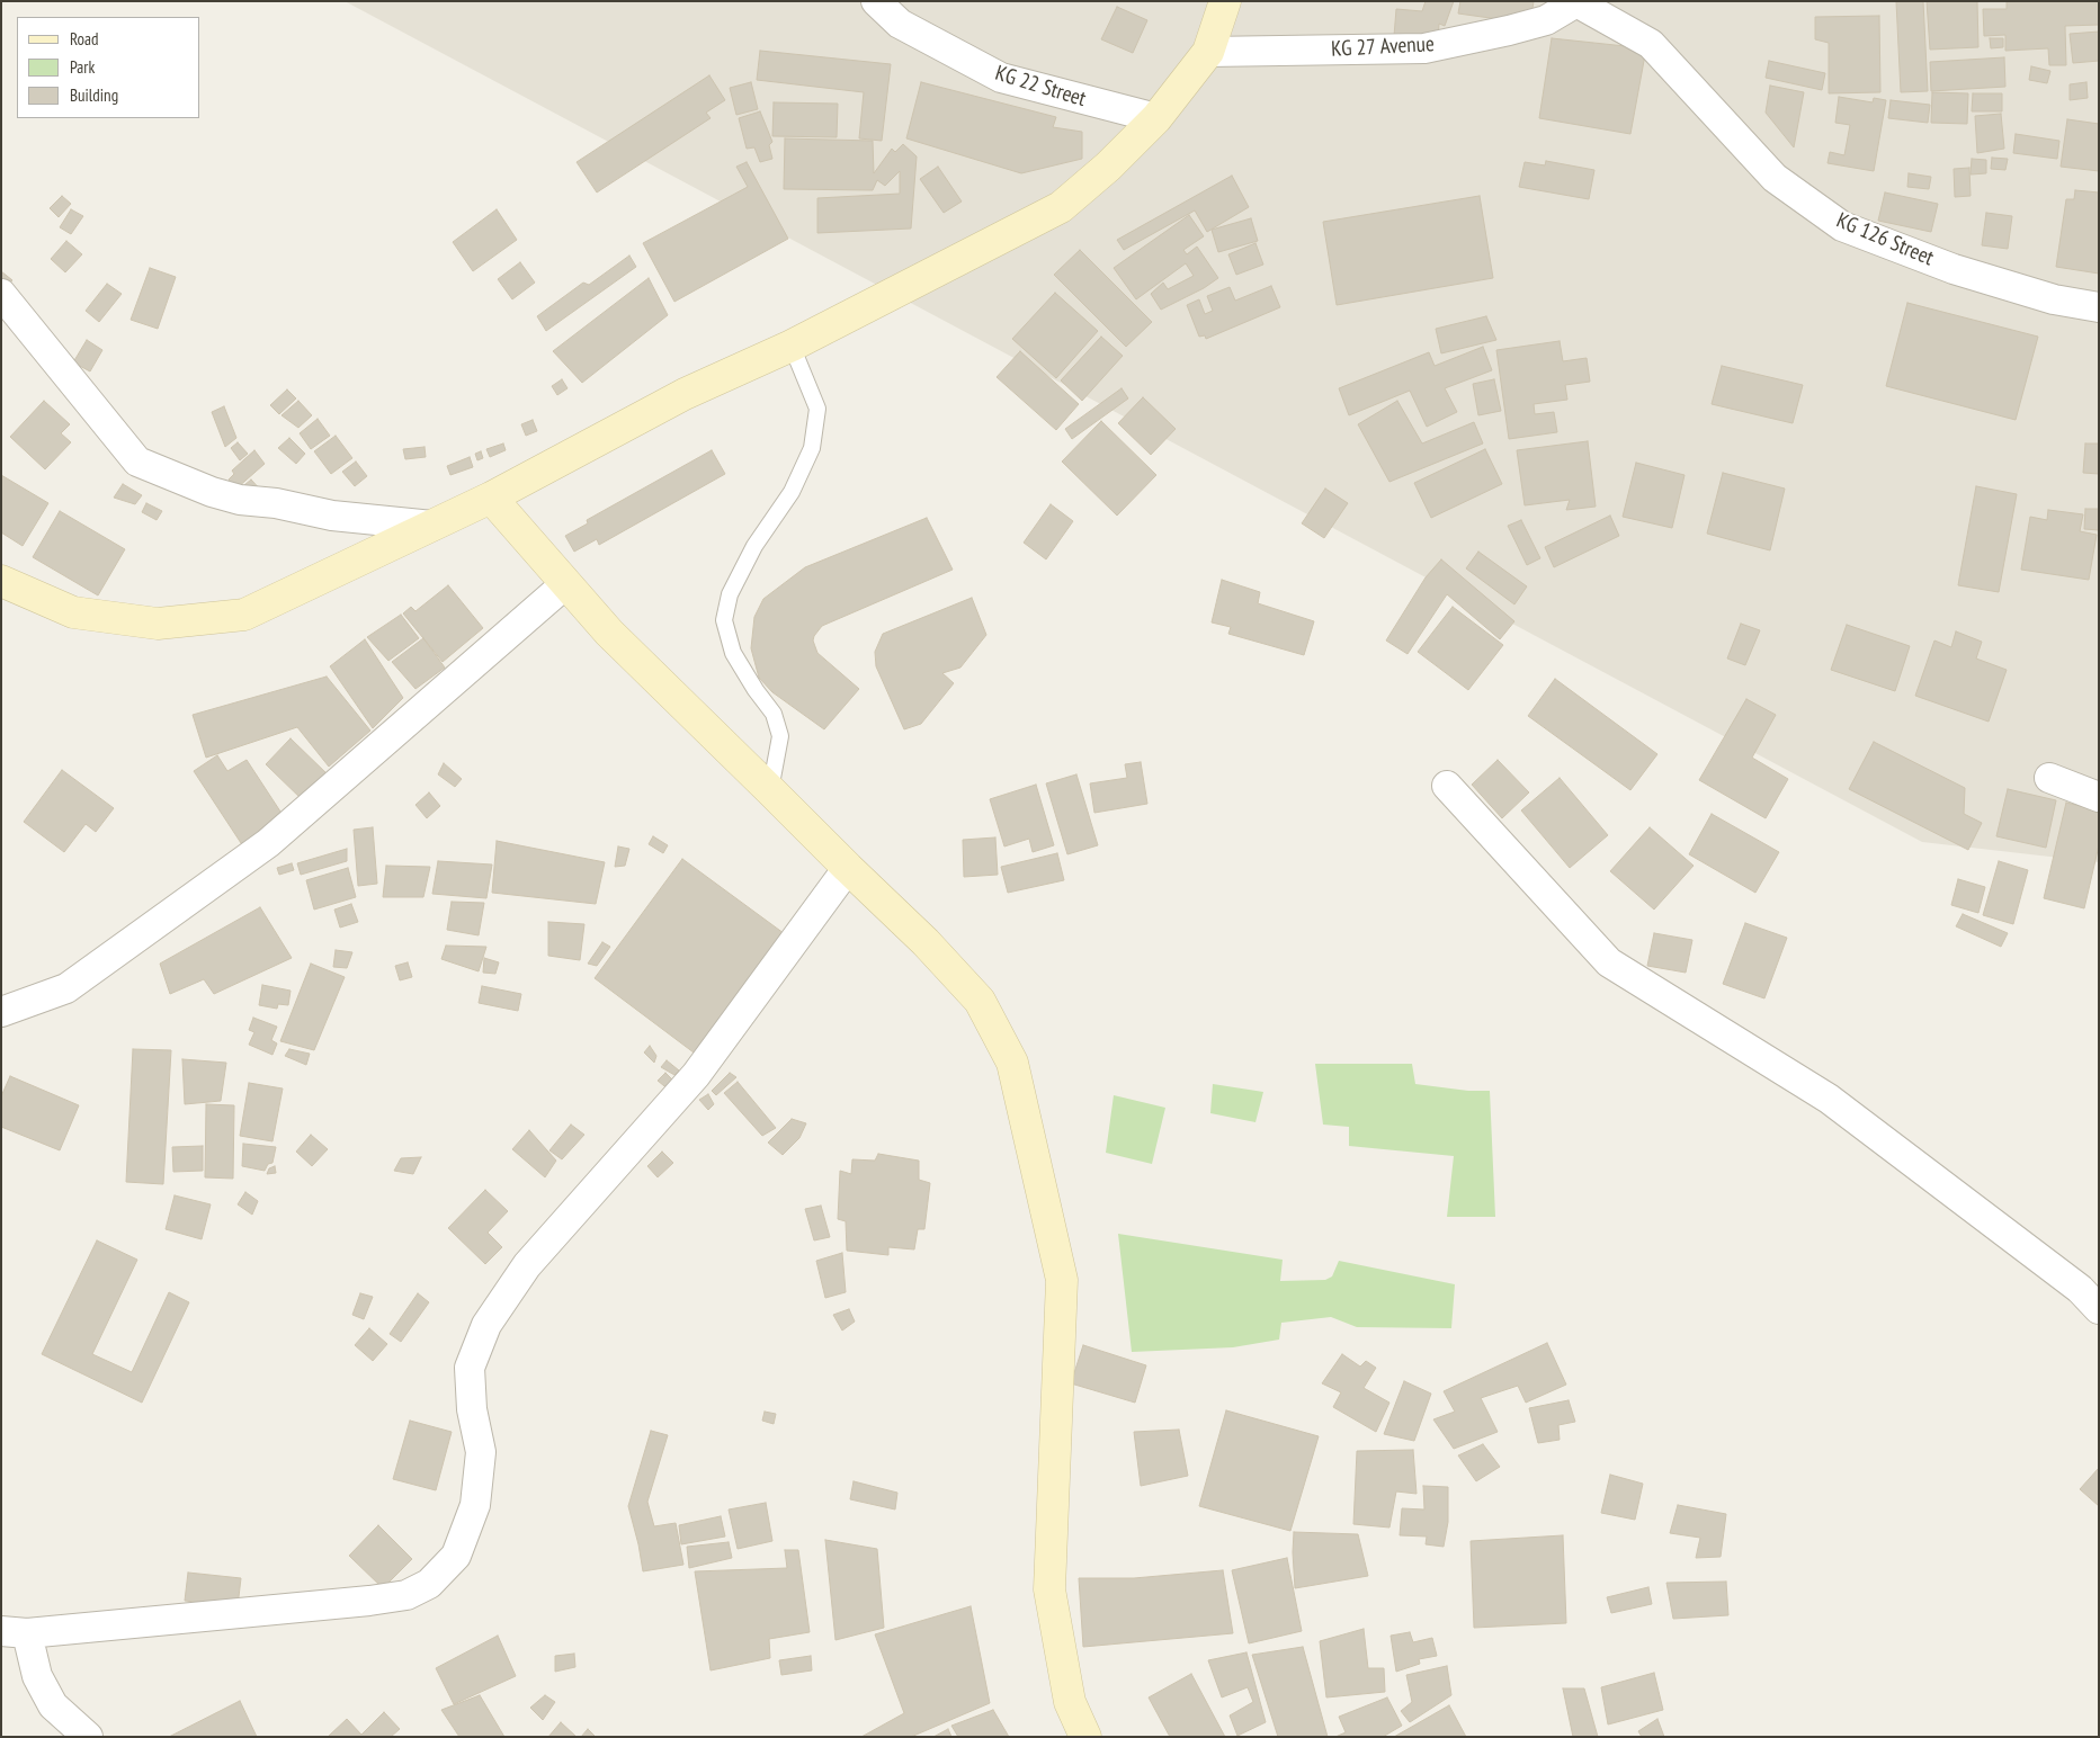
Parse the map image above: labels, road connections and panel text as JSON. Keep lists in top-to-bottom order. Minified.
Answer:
{"streets":{"street":["KG 27 Avenue","KG 22 Street","KG 126 Street"]},"crossings":[["KG 27 Avenue","KG 126 Street"]],"legend":["Road","Park","Building"]}
